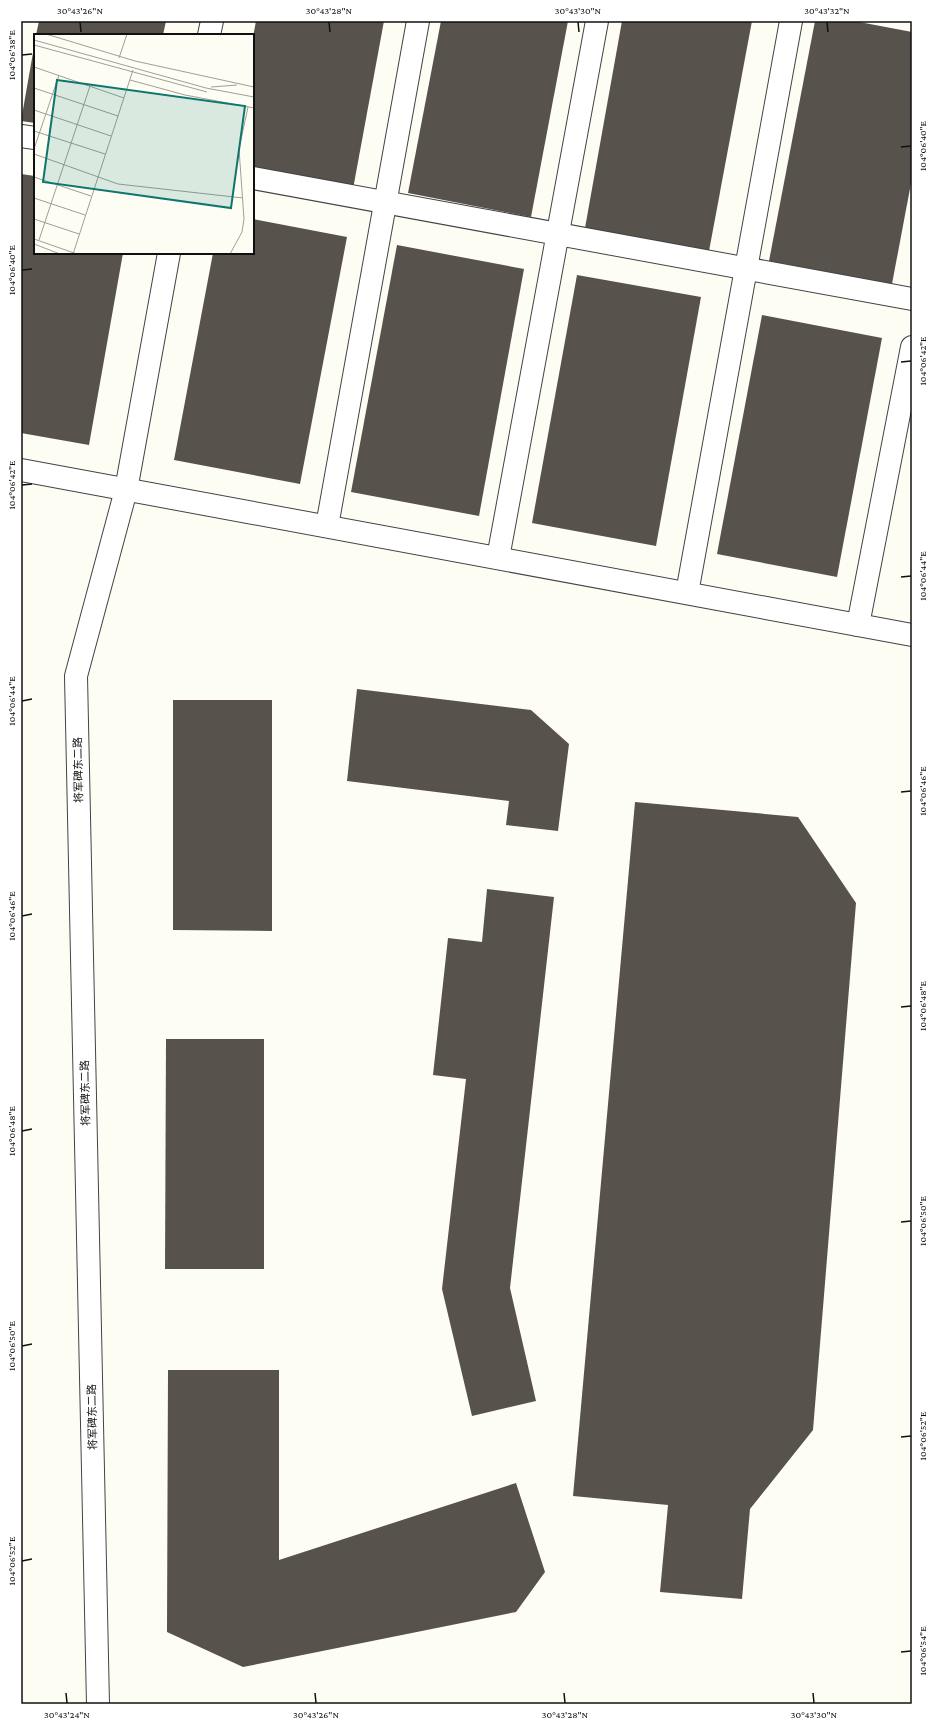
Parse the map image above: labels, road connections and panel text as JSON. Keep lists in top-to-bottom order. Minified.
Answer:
{"streets":{"street":["将军碑东二路"]},"coordinates":["30°43'26\"N","30°43'28\"N","30°43'30\"N","30°43'32\"N","104°06'38\"E","104°06'40\"E","104°06'42\"E","104°06'44\"E","104°06'46\"E","104°06'48\"E","104°06'50\"E","104°06'52\"E","104°06'54\"E","30°43'24\"N"]}
